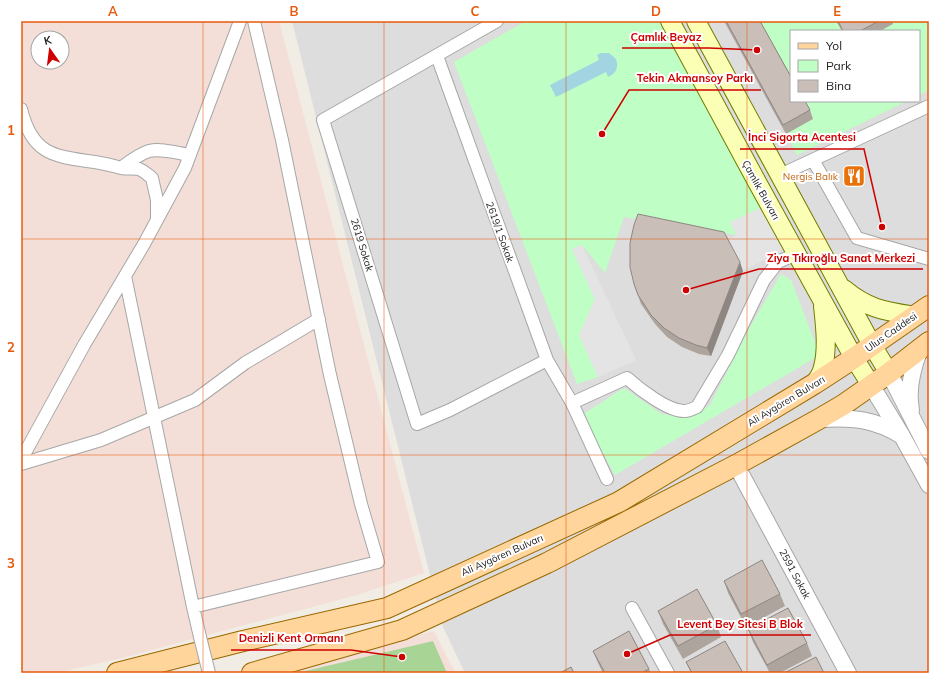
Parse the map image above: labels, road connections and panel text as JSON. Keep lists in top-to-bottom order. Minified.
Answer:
{"streets":{"main road":["Çamlık Bulvarı","Ulus Caddesi","Ali Aygören Bulvarı"],"street":["2619/1 Sokak","2619 Sokak","2591 Sokak"]},"crossings":[["Çamlık Bulvarı","Ulus Caddesi"],["Çamlık Bulvarı","Ali Aygören Bulvarı"],["2619/1 Sokak","2619 Sokak"],["Ulus Caddesi","Ali Aygören Bulvarı"]],"places":{"other":["Çamlık Beyaz","Tekin Akmansoy Parkı","İnci Sigorta Acentesi","Ziya Tıkıroğlu Sanat Merkezi","Levent Bey Sitesi B Blok","Denizli Kent Ormanı"],"restaurant":["Nergis Balık"]},"legend":["Yol","Park","Bina"],"north":"top","grid":{"columns":["A","B","C","D","E"],"rows":["1","2","3"]}}
